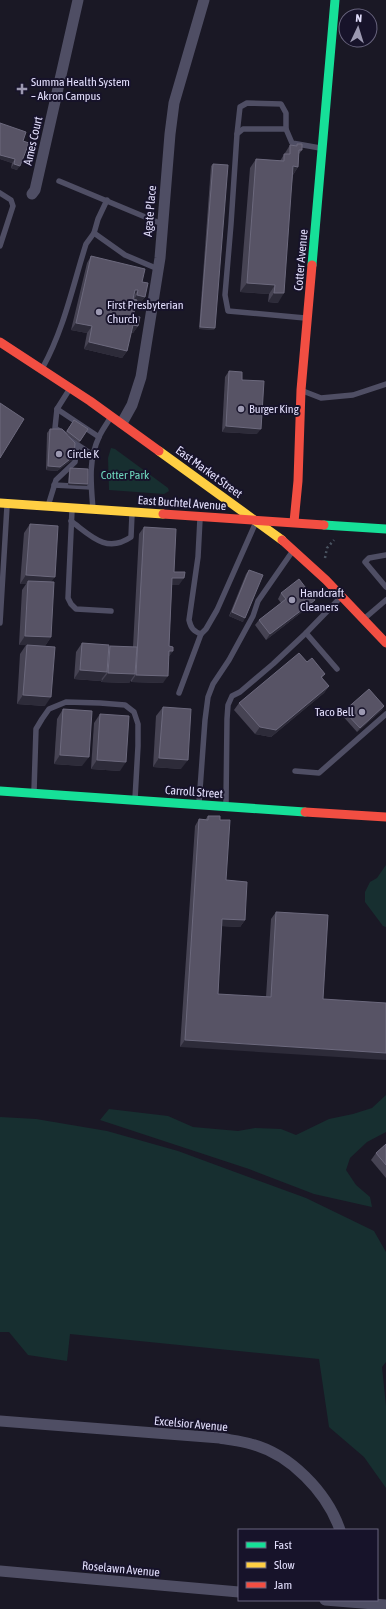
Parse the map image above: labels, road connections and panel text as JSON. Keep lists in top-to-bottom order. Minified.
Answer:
{"streets":{"street":["Ames Court","Agate Place","Cotter Avenue","East Market Street","East Buchtel Avenue","Carroll Street","Excelsior Avenue","Roselawn Avenue"]},"crossings":[["Agate Place","East Market Street"],["Cotter Avenue","East Buchtel Avenue"],["East Market Street","East Buchtel Avenue"]],"parks":["Cotter Park"],"places":{"health":["Summa Health System – Akron Campus"],"other":["First Presbyterian Church","Burger King","Circle K","Handcraft Cleaners","Taco Bell"]},"legend":["Fast","Slow","Jam"],"north":"top"}
